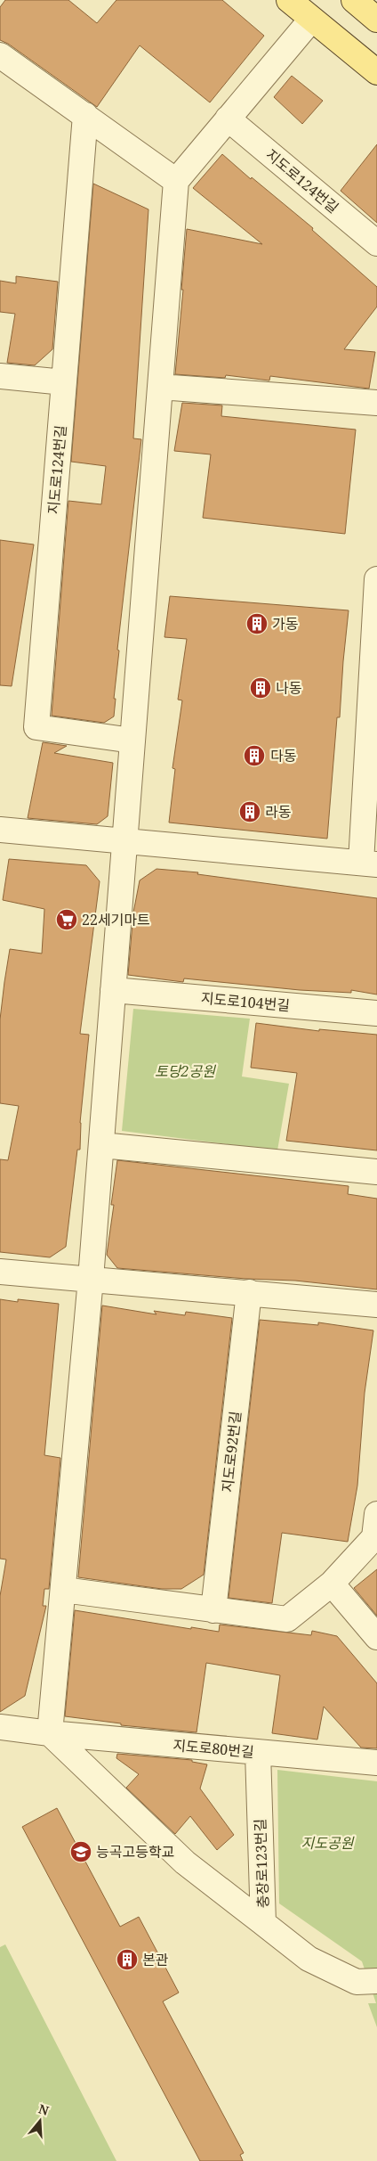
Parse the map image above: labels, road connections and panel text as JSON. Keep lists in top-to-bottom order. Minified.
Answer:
{"streets":{"street":["지도로124번길","지도로104번길","지도로92번길","지도로80번길","충장로123번길"]},"crossings":[["지도로80번길","충장로123번길"]],"parks":["토당2공원","지도공원"],"places":{"building":["가동","나동","다동","라동","본관"],"supermarket":["22세기마트"],"school or university":["능곡고등학교"]},"north":"top"}
